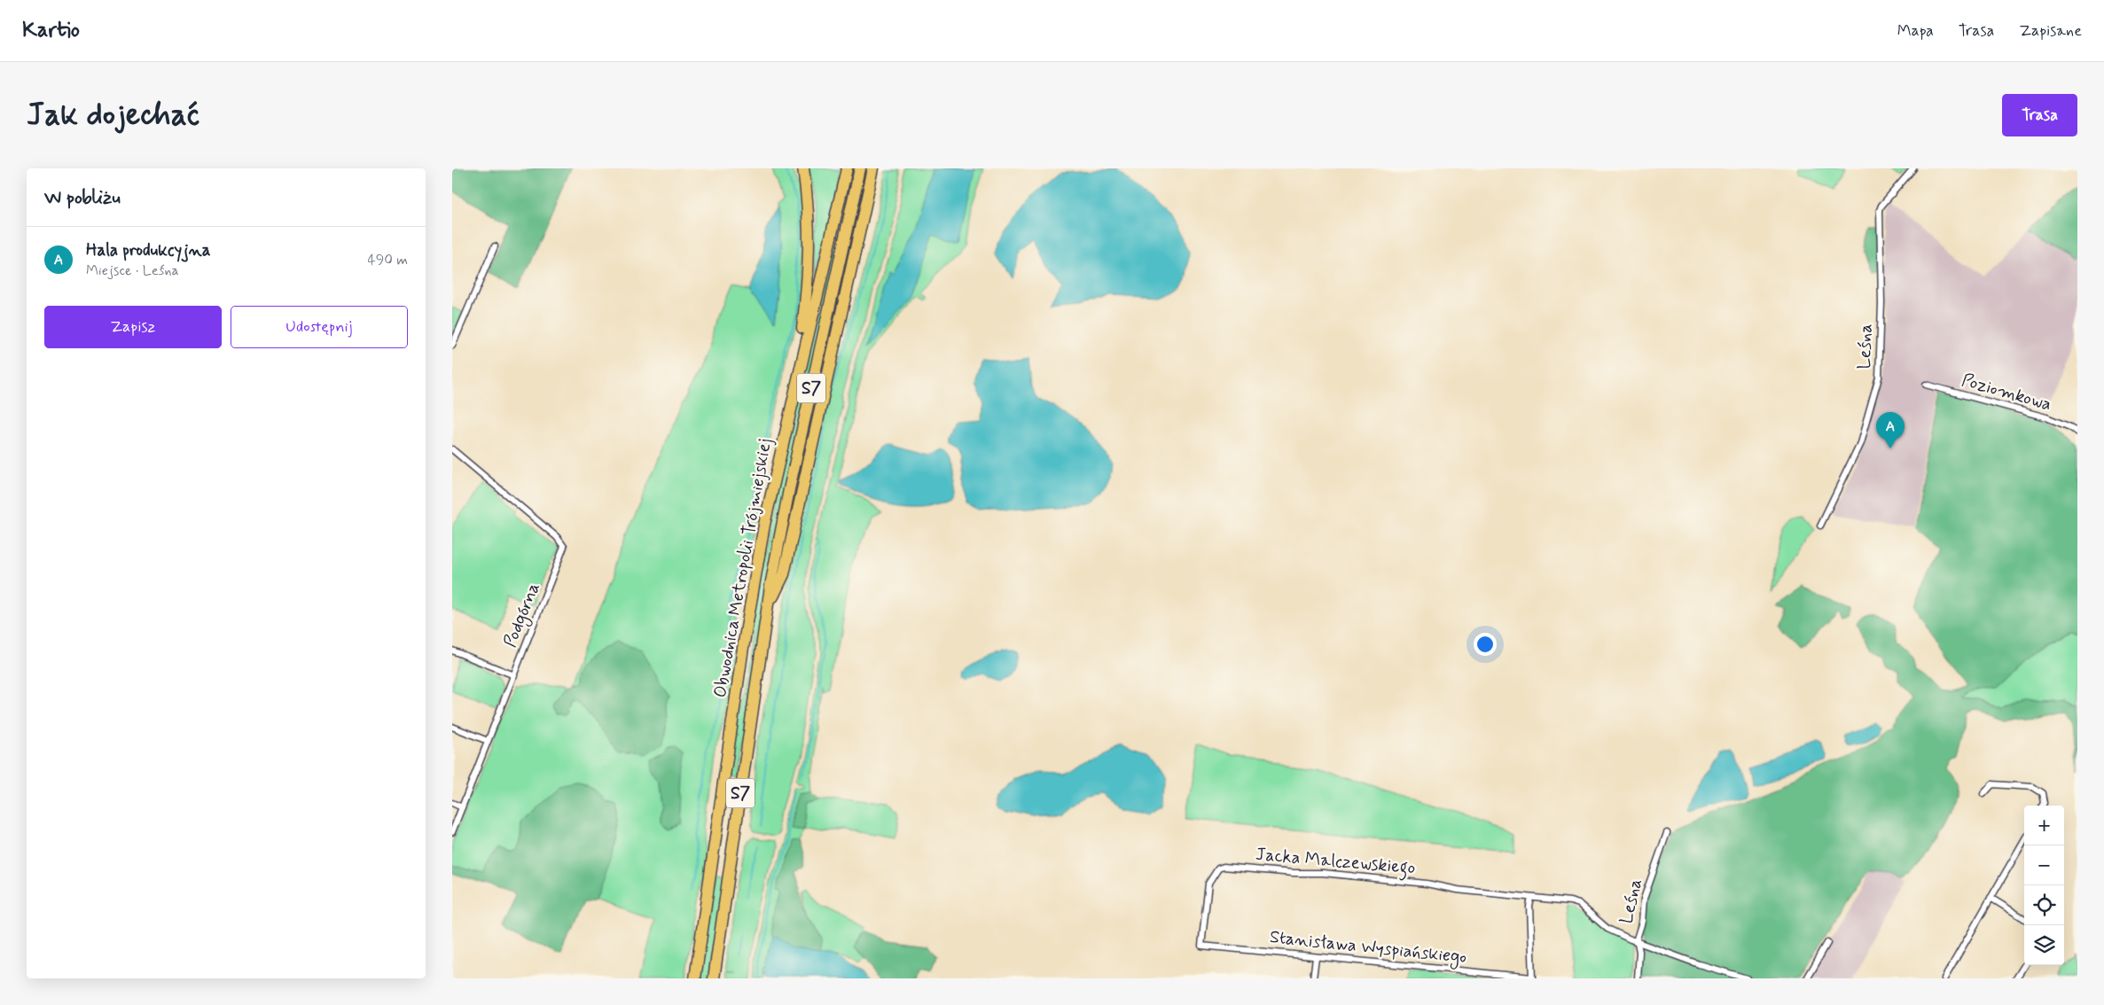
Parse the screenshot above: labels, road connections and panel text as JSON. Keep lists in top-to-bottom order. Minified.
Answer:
{"streets":{"highway":["S7","Obwodnica Metropolii Trójmiejskiej"],"street":["Leśna","Poziomkowa","Podgórna","Jacka Malczewskiego","Stanisława Wyspiańskiego"]},"crossings":[["Jacka Malczewskiego","Stanisława Wyspiańskiego"]],"page":{"header":"Kartio","nav":["Mapa","Trasa","Zapisane"],"buttons":["Trasa",["Zapisz","Udostępnij"]],"title":"Jak dojechać","heading":"W pobliżu","list":[{"mark":"A","name":"Hala produkcyjna","note":"Miejsce · Leśna","value":"490 m"}],"pins":"A","map_buttons":["+","−"]}}
